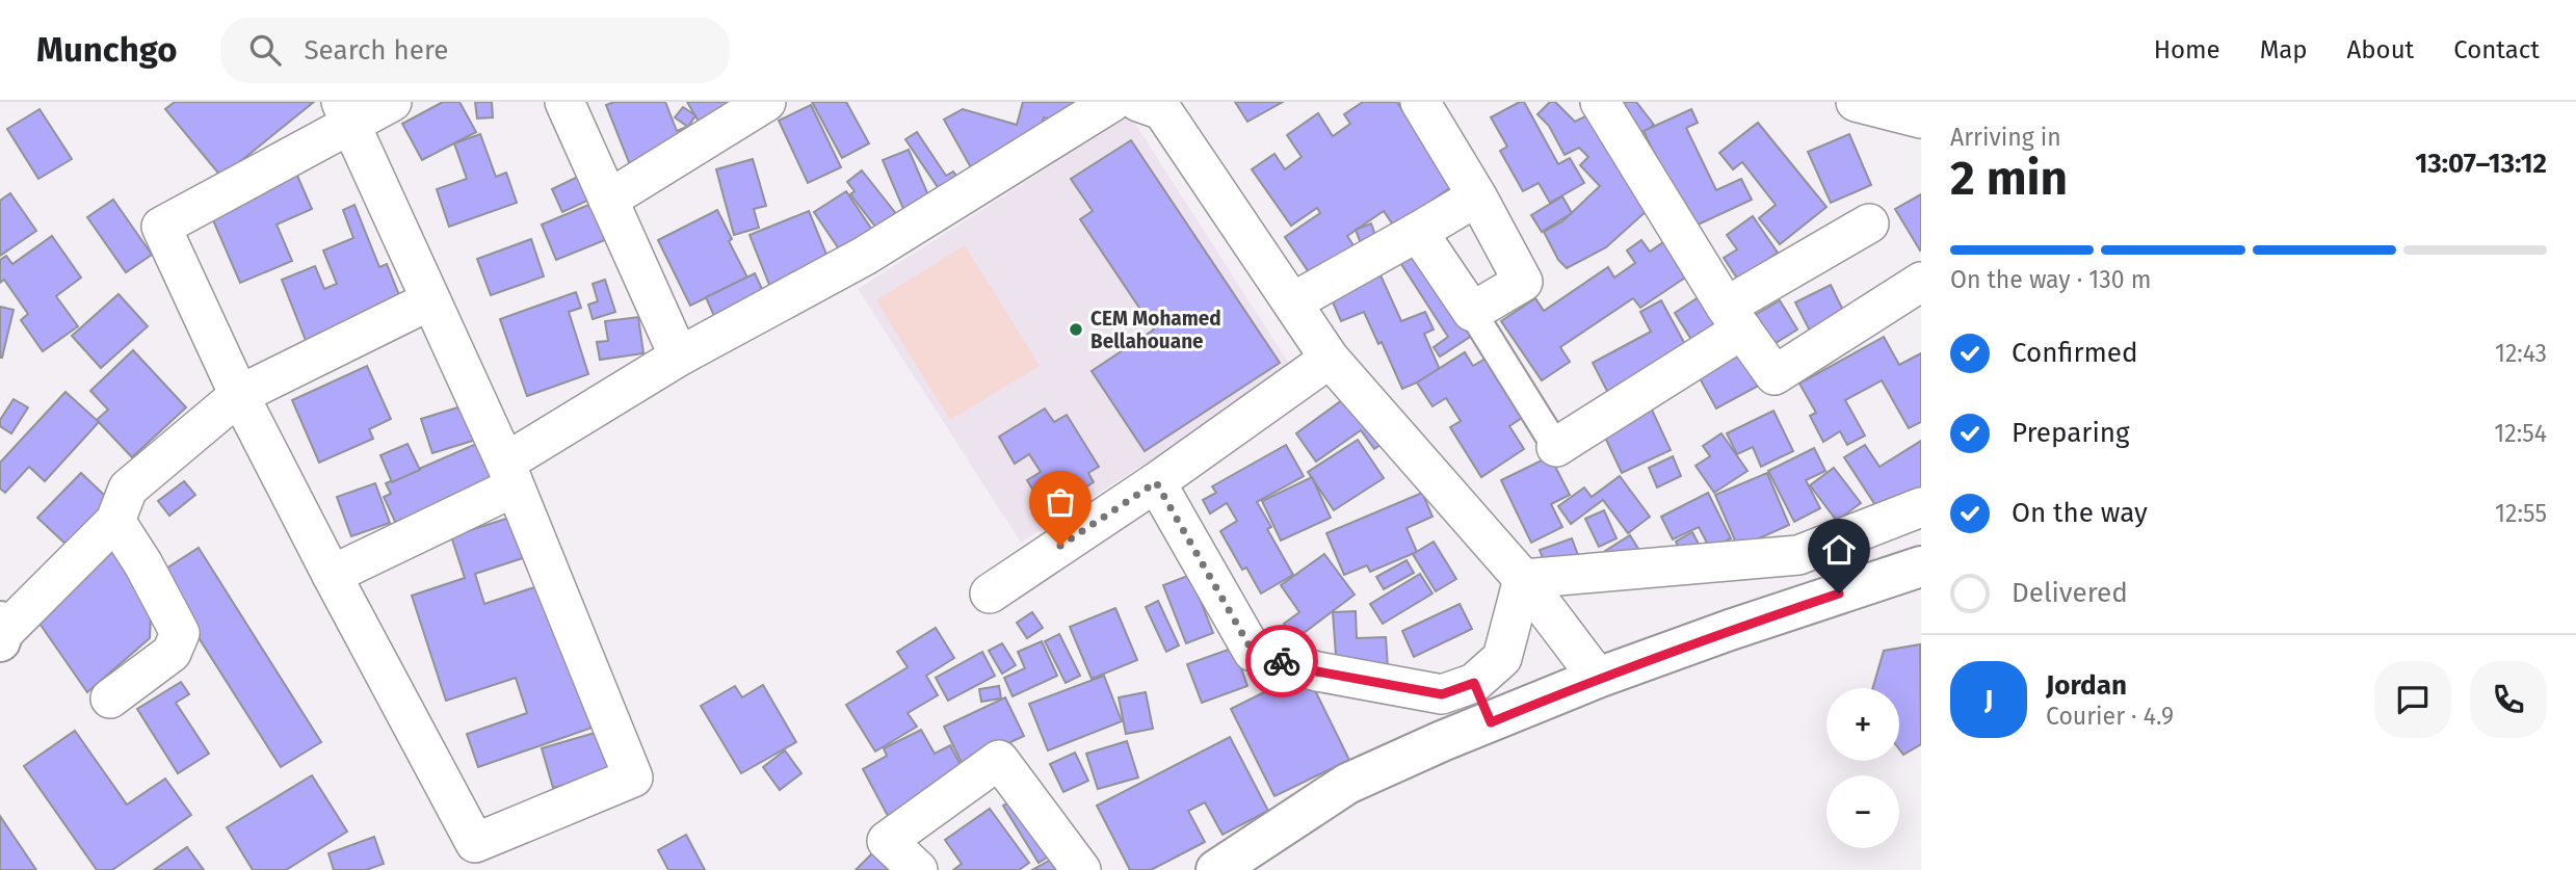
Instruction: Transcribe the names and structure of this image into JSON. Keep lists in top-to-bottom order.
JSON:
{
  "places": ["CEM Mohamed Bellahouane"],
  "page": {
    "header": "Munchgo",
    "search": "Search here",
    "nav": [
      "Home",
      "Map",
      "About",
      "Contact"
    ],
    "heading": ["2 min", "Arriving in", "13:07–13:12"],
    "panel": ["Jordan", "Courier · 4.9"],
    "bar": "On the way · 130 m",
    "list": [
      ["Confirmed", "12:43"],
      ["Preparing", "12:54"],
      ["On the way", "12:55"],
      "Delivered"
    ],
    "round": "J",
    "map_buttons": ["+", "−"]
  }
}
